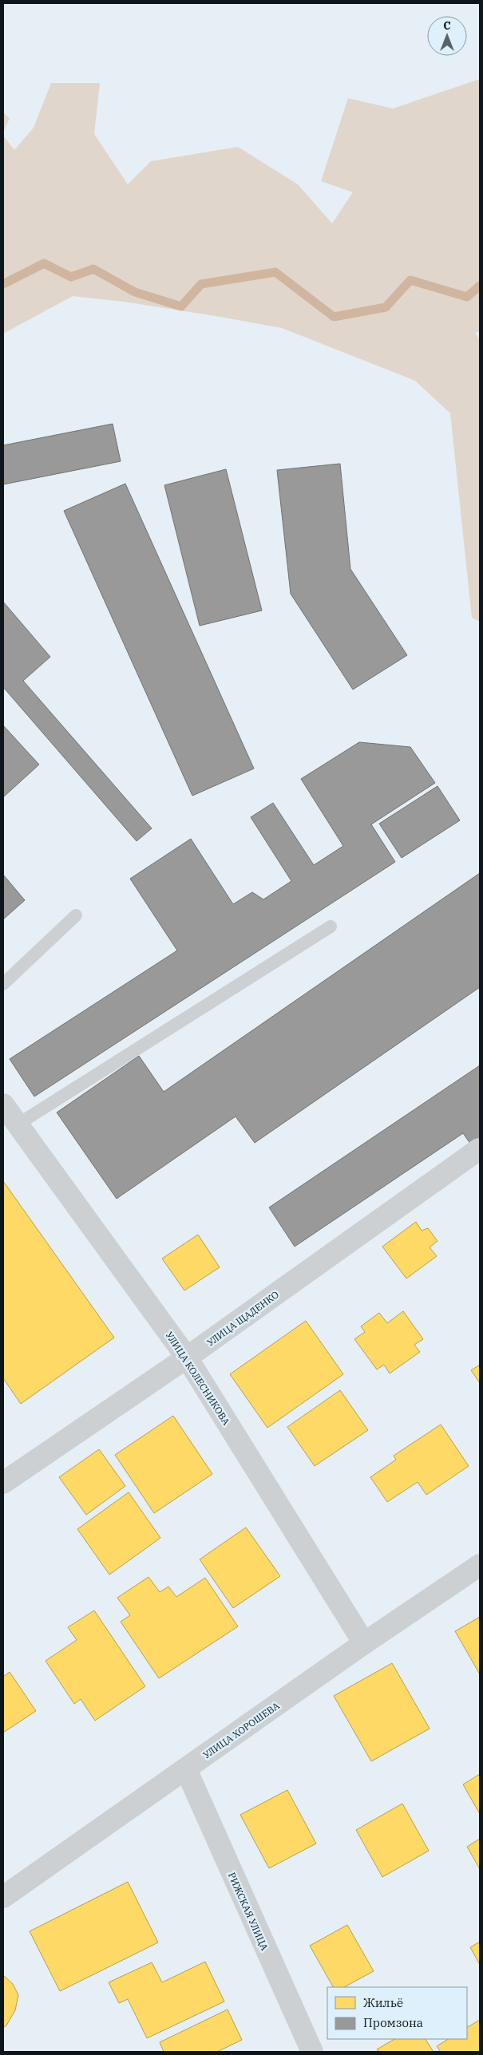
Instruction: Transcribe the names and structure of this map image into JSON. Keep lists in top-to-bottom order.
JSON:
{
  "streets": {
    "street": [
      "УЛИЦА ЩАДЕНКО",
      "УЛИЦА КОЛЕСНИКОВА",
      "УЛИЦА ХОРОШЕВА",
      "РИЖСКАЯ УЛИЦА"
    ]
  },
  "crossings": [
    ["УЛИЦА ЩАДЕНКО", "УЛИЦА КОЛЕСНИКОВА"],
    ["УЛИЦА КОЛЕСНИКОВА", "УЛИЦА ХОРОШЕВА"],
    ["УЛИЦА ХОРОШЕВА", "РИЖСКАЯ УЛИЦА"]
  ],
  "legend": ["Жильё", "Промзона"],
  "north": "top"
}
